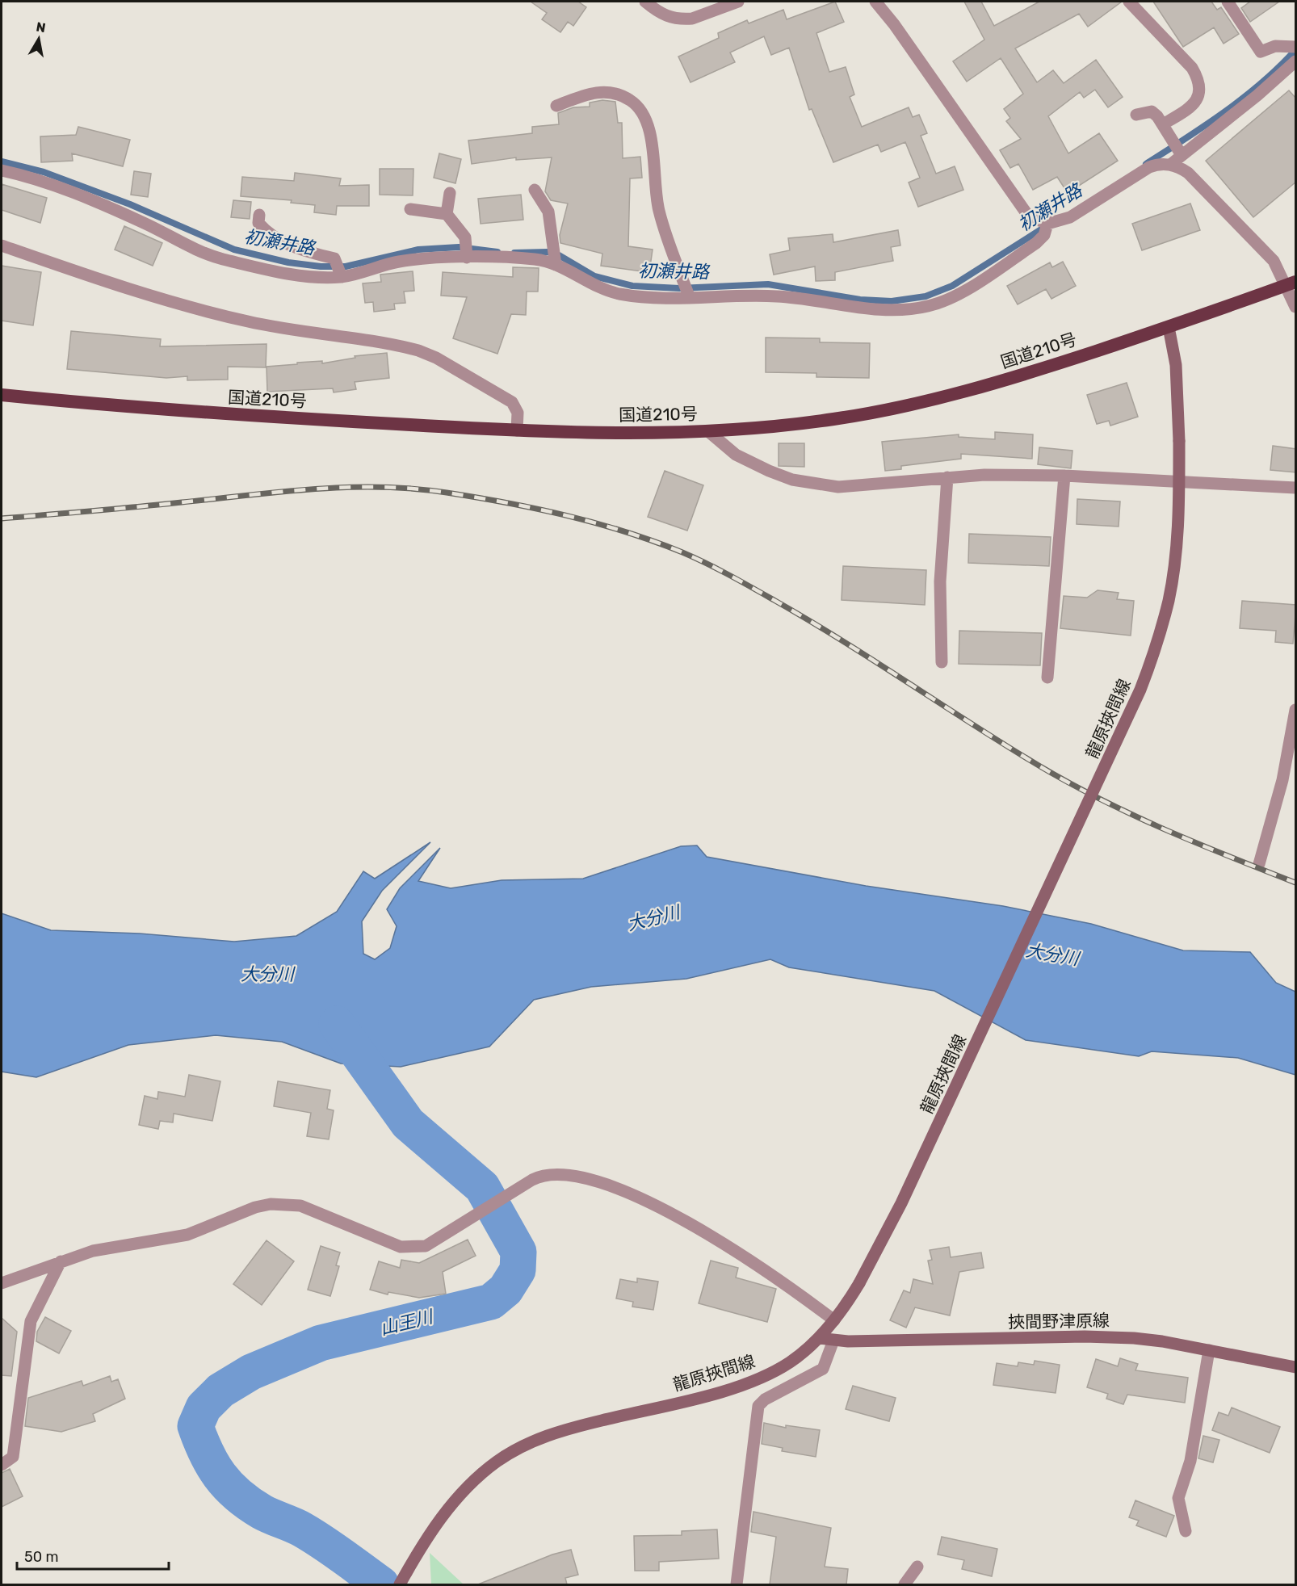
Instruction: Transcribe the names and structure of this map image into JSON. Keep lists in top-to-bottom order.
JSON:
{
  "streets": {
    "highway": ["国道210号"],
    "main road": ["龍原挾間線", "挾間野津原線"]
  },
  "crossings": [
    ["国道210号", "龍原挾間線"],
    ["龍原挾間線", "挾間野津原線"]
  ],
  "water": ["初瀬井路", "大分川", "山王川"],
  "scale_bar": "50 m",
  "north": "top"
}
